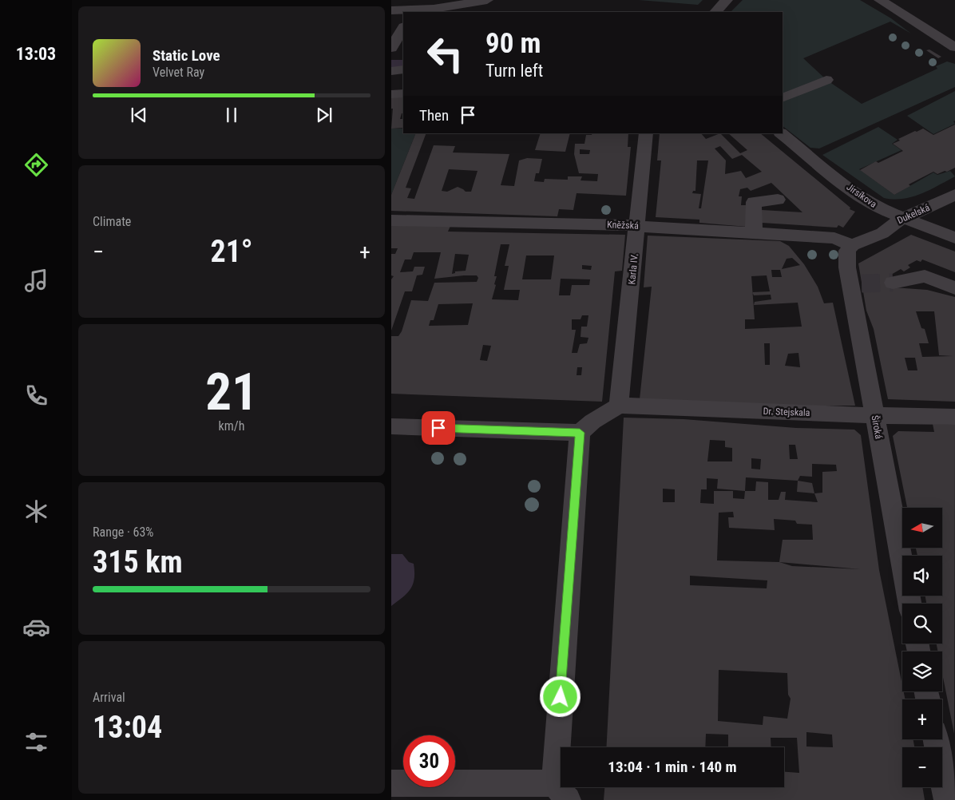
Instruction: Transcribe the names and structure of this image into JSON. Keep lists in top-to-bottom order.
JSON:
{
  "streets": {
    "street": [
      "Jirsíkova",
      "Dukelská",
      "Kněžská",
      "Karla IV.",
      "Dr. Stejskala",
      "Široká"
    ]
  },
  "crossings": [
    ["Jirsíkova", "Dukelská"],
    ["Dukelská", "Kněžská"],
    ["Dukelská", "Široká"],
    ["Kněžská", "Karla IV."],
    ["Kněžská", "Široká"],
    ["Karla IV.", "Dr. Stejskala"],
    ["Dr. Stejskala", "Široká"]
  ],
  "north": "left",
  "page": {
    "tabs": "13:03",
    "turn": ["90 m", "Turn left"],
    "song": ["Static Love", "Velvet Ray"],
    "then": "Then",
    "tile": [
      "Climate",
      ["21", "km/h"],
      ["Range · 63%", "315 km"],
      ["Arrival", "13:04"]
    ],
    "heat": ["−", "21°", "+"],
    "map_buttons": ["+", "−"],
    "limit": "30",
    "trip": "13:04 · 1 min · 140 m"
  }
}
